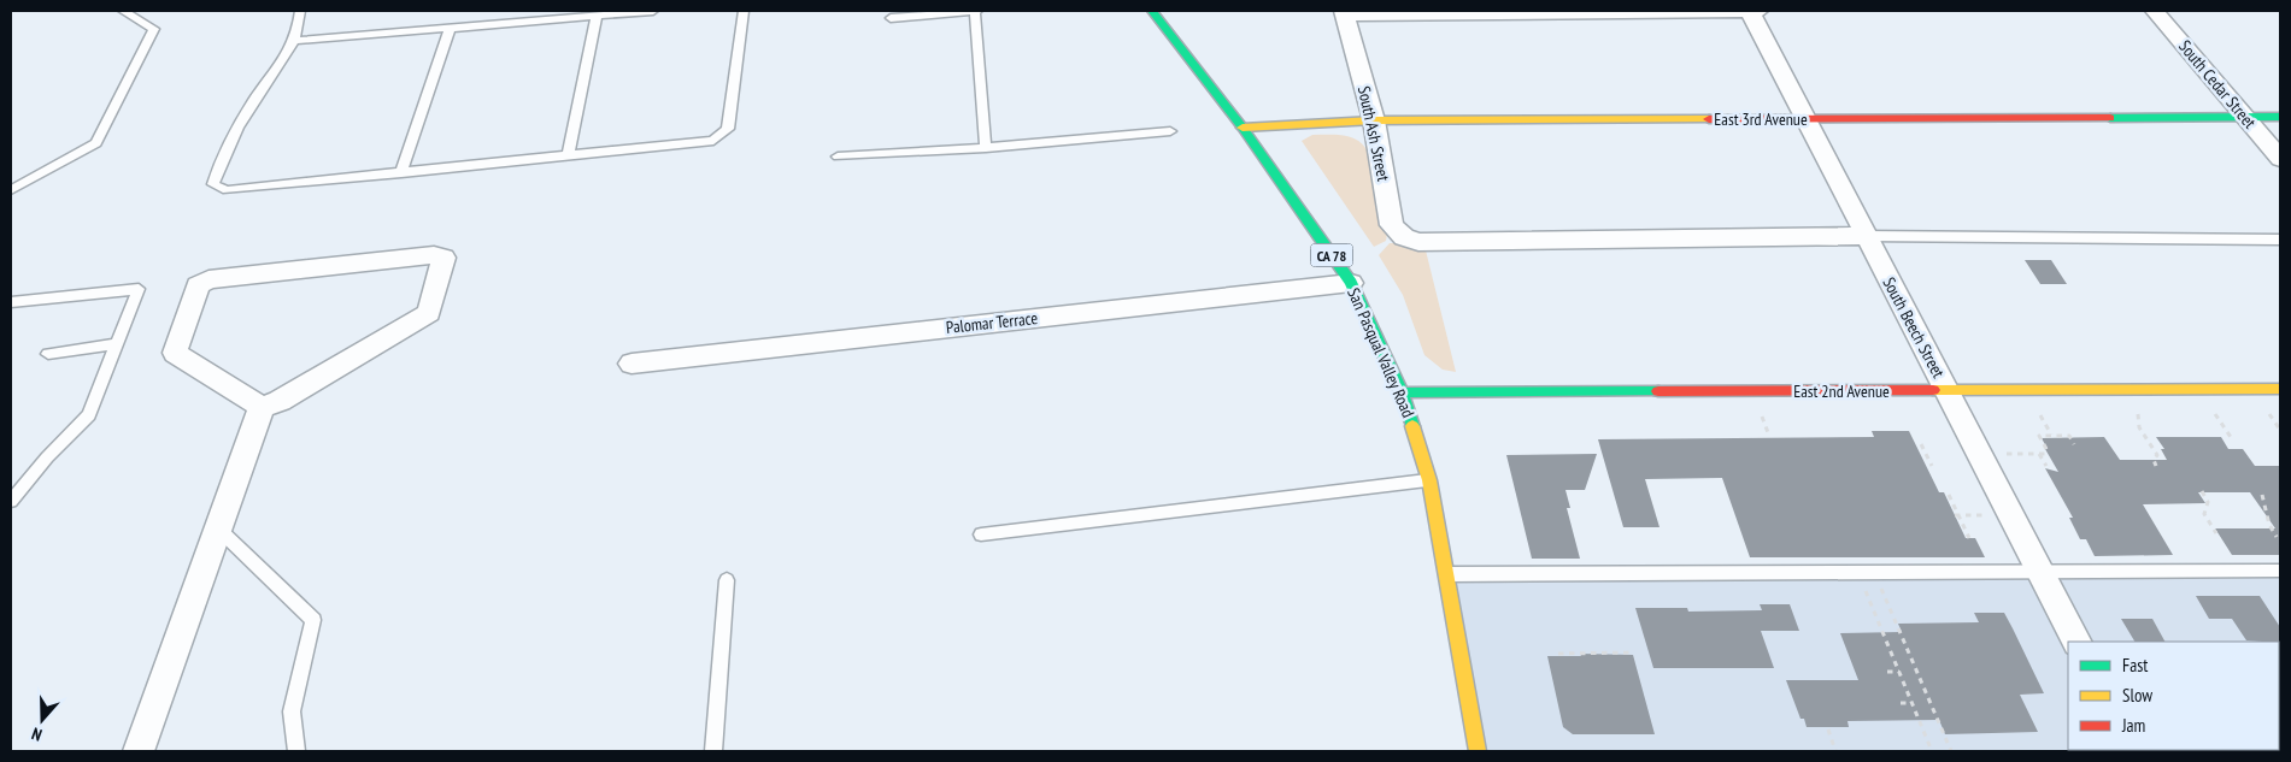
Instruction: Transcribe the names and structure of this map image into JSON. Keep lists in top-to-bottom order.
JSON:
{
  "streets": {
    "street": [
      "South Cedar Street",
      "East 3rd Avenue",
      "South Ash Street",
      "CA 78",
      "Palomar Terrace",
      "South Beech Street",
      "San Pasqual Valley Road",
      "East 2nd Avenue"
    ]
  },
  "crossings": [
    ["South Cedar Street", "East 3rd Avenue"],
    ["East 3rd Avenue", "South Ash Street"],
    ["East 3rd Avenue", "South Beech Street"],
    ["East 3rd Avenue", "San Pasqual Valley Road"],
    ["South Ash Street", "South Beech Street"],
    ["Palomar Terrace", "San Pasqual Valley Road"],
    ["South Beech Street", "East 2nd Avenue"],
    ["San Pasqual Valley Road", "East 2nd Avenue"]
  ],
  "legend": ["Fast", "Slow", "Jam"],
  "north": "bottom"
}
